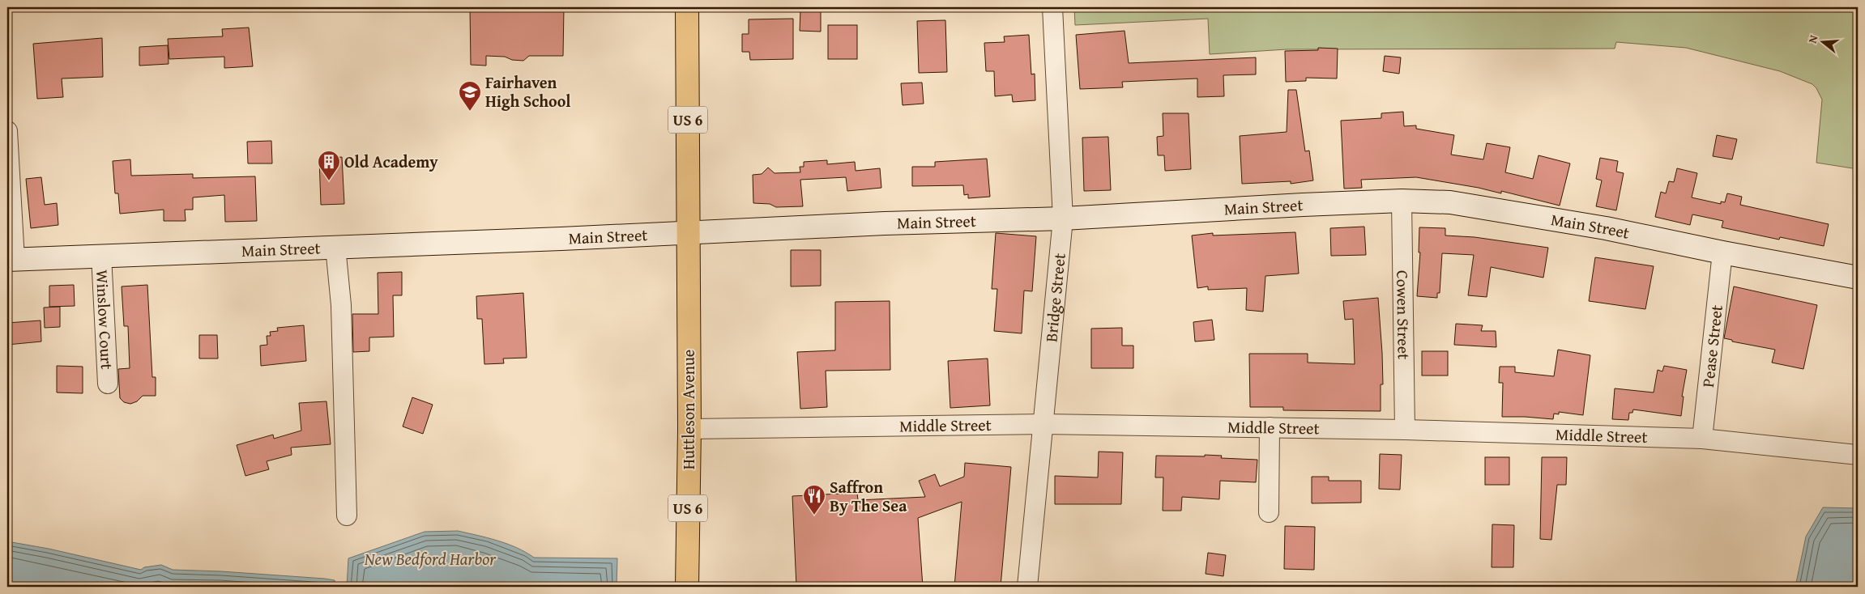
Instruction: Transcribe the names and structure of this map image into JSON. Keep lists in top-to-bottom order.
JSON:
{
  "streets": {
    "highway": ["US 6", "Huttleson Avenue"],
    "main road": ["Main Street"],
    "street": [
      "Bridge Street",
      "Cowen Street",
      "Winslow Court",
      "Pease Street",
      "Middle Street"
    ]
  },
  "crossings": [
    ["US 6", "Main Street"],
    ["US 6", "Huttleson Avenue"],
    ["Main Street", "Bridge Street"],
    ["Main Street", "Cowen Street"],
    ["Main Street", "Winslow Court"],
    ["Main Street", "Pease Street"],
    ["Main Street", "Huttleson Avenue"],
    ["Bridge Street", "Middle Street"],
    ["Cowen Street", "Middle Street"],
    ["Pease Street", "Middle Street"],
    ["Huttleson Avenue", "Middle Street"]
  ],
  "water": ["New Bedford Harbor"],
  "places": {
    "school or university": ["Fairhaven High School"],
    "building": ["Old Academy"],
    "restaurant": ["Saffron By The Sea"]
  },
  "north": "left"
}
